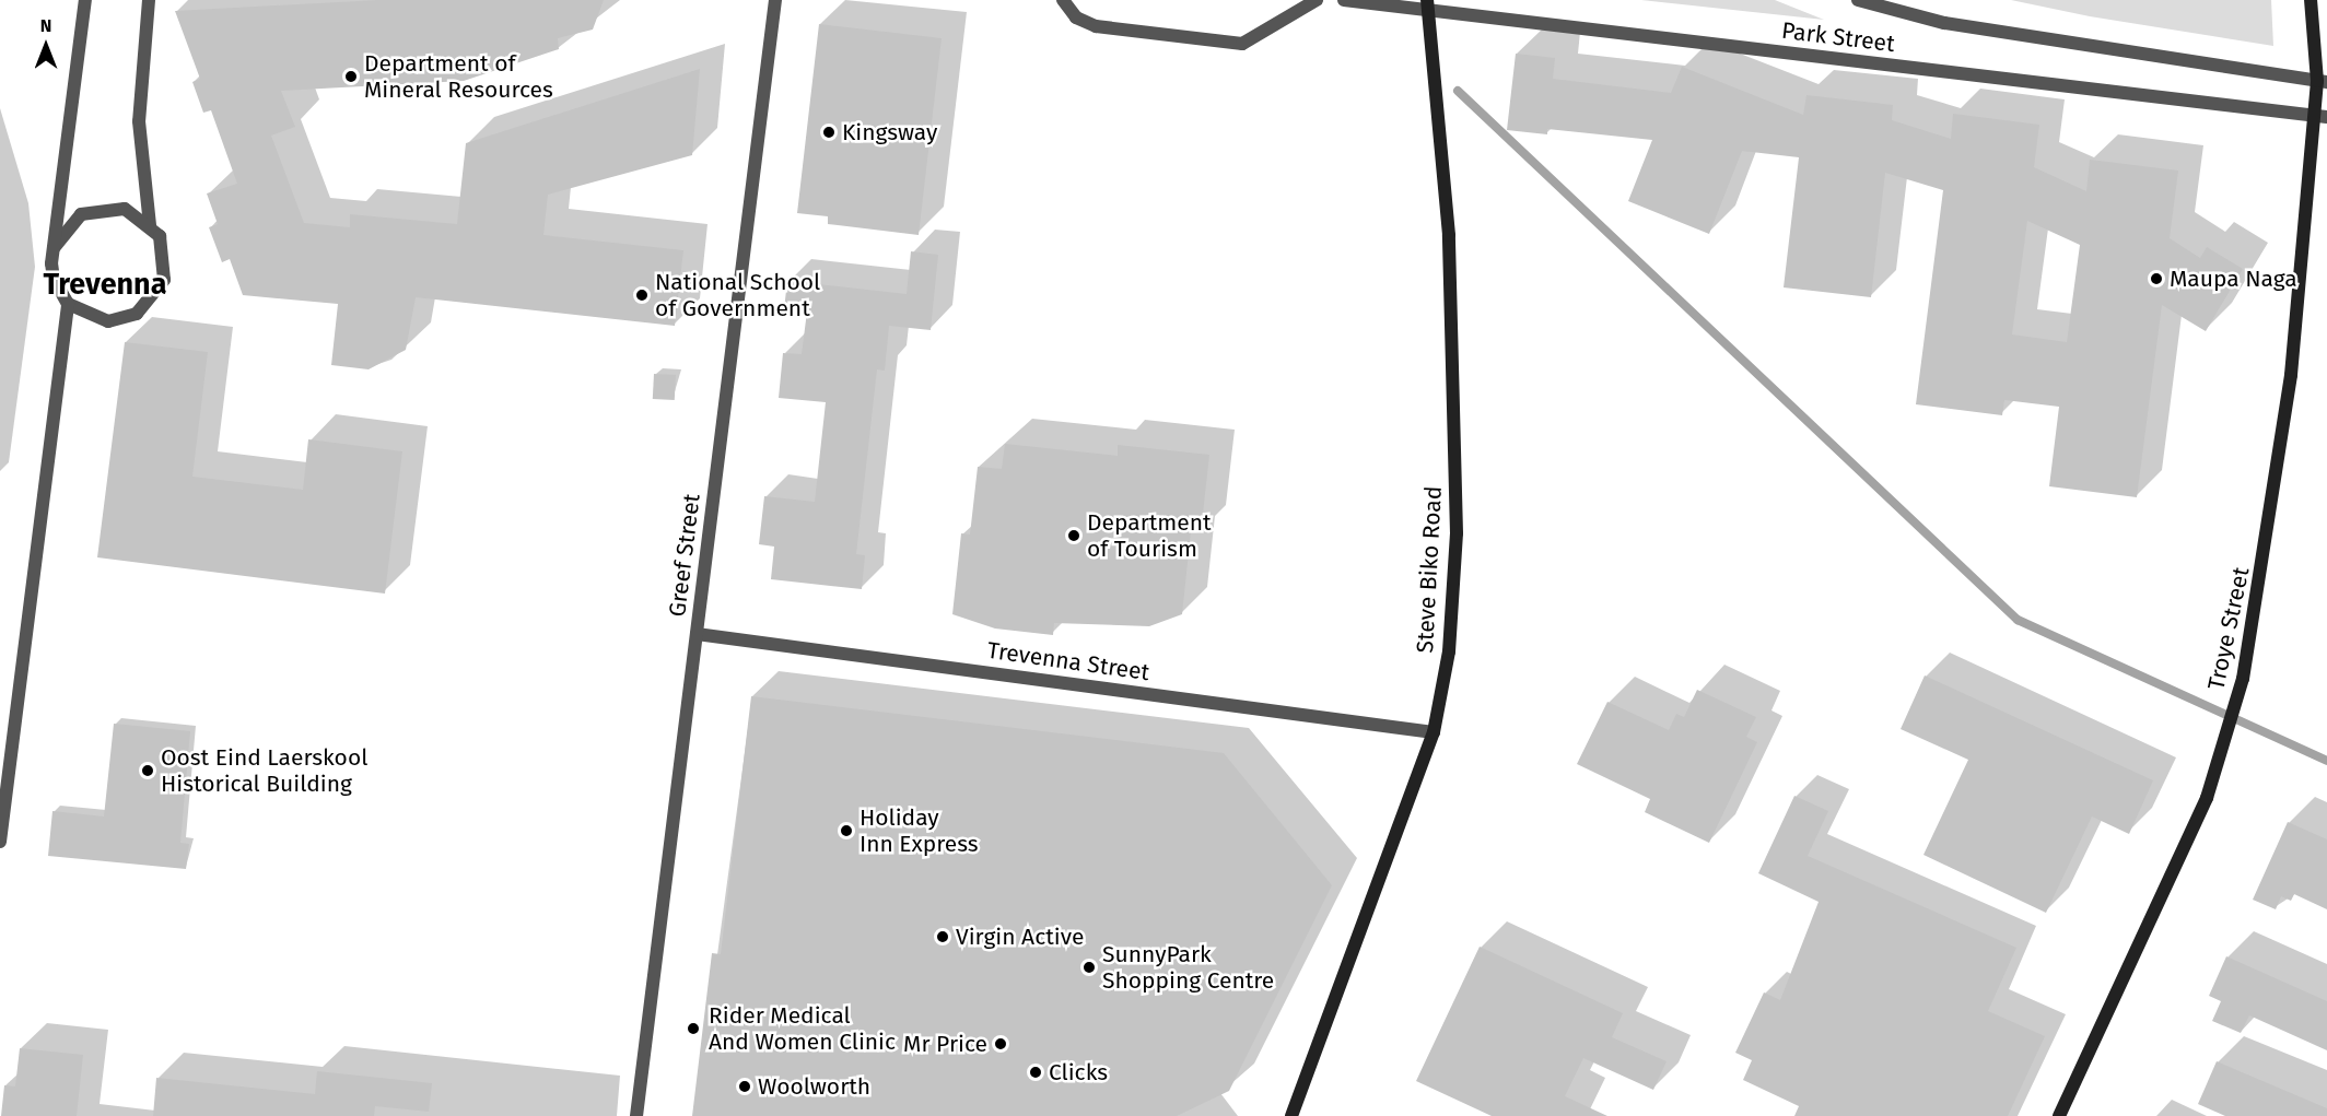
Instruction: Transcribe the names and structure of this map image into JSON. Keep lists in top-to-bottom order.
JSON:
{
  "streets": {
    "main road": ["Steve Biko Road", "Troye Street"],
    "street": ["Park Street", "Greef Street", "Trevenna Street"]
  },
  "crossings": [
    ["Park Street", "Steve Biko Road"],
    ["Park Street", "Troye Street"],
    ["Greef Street", "Trevenna Street"],
    ["Steve Biko Road", "Trevenna Street"]
  ],
  "districts": ["Trevenna"],
  "places": [
    "Department of Mineral Resources",
    "Kingsway",
    "Maupa Naga",
    "National School of Government",
    "Department of Tourism",
    "Oost Eind Laerskool Historical Building",
    "Holiday Inn Express",
    "Virgin Active",
    "SunnyPark Shopping Centre",
    "Rider Medical And Women Clinic",
    "Mr Price",
    "Clicks",
    "Woolworth"
  ],
  "north": "top"
}
